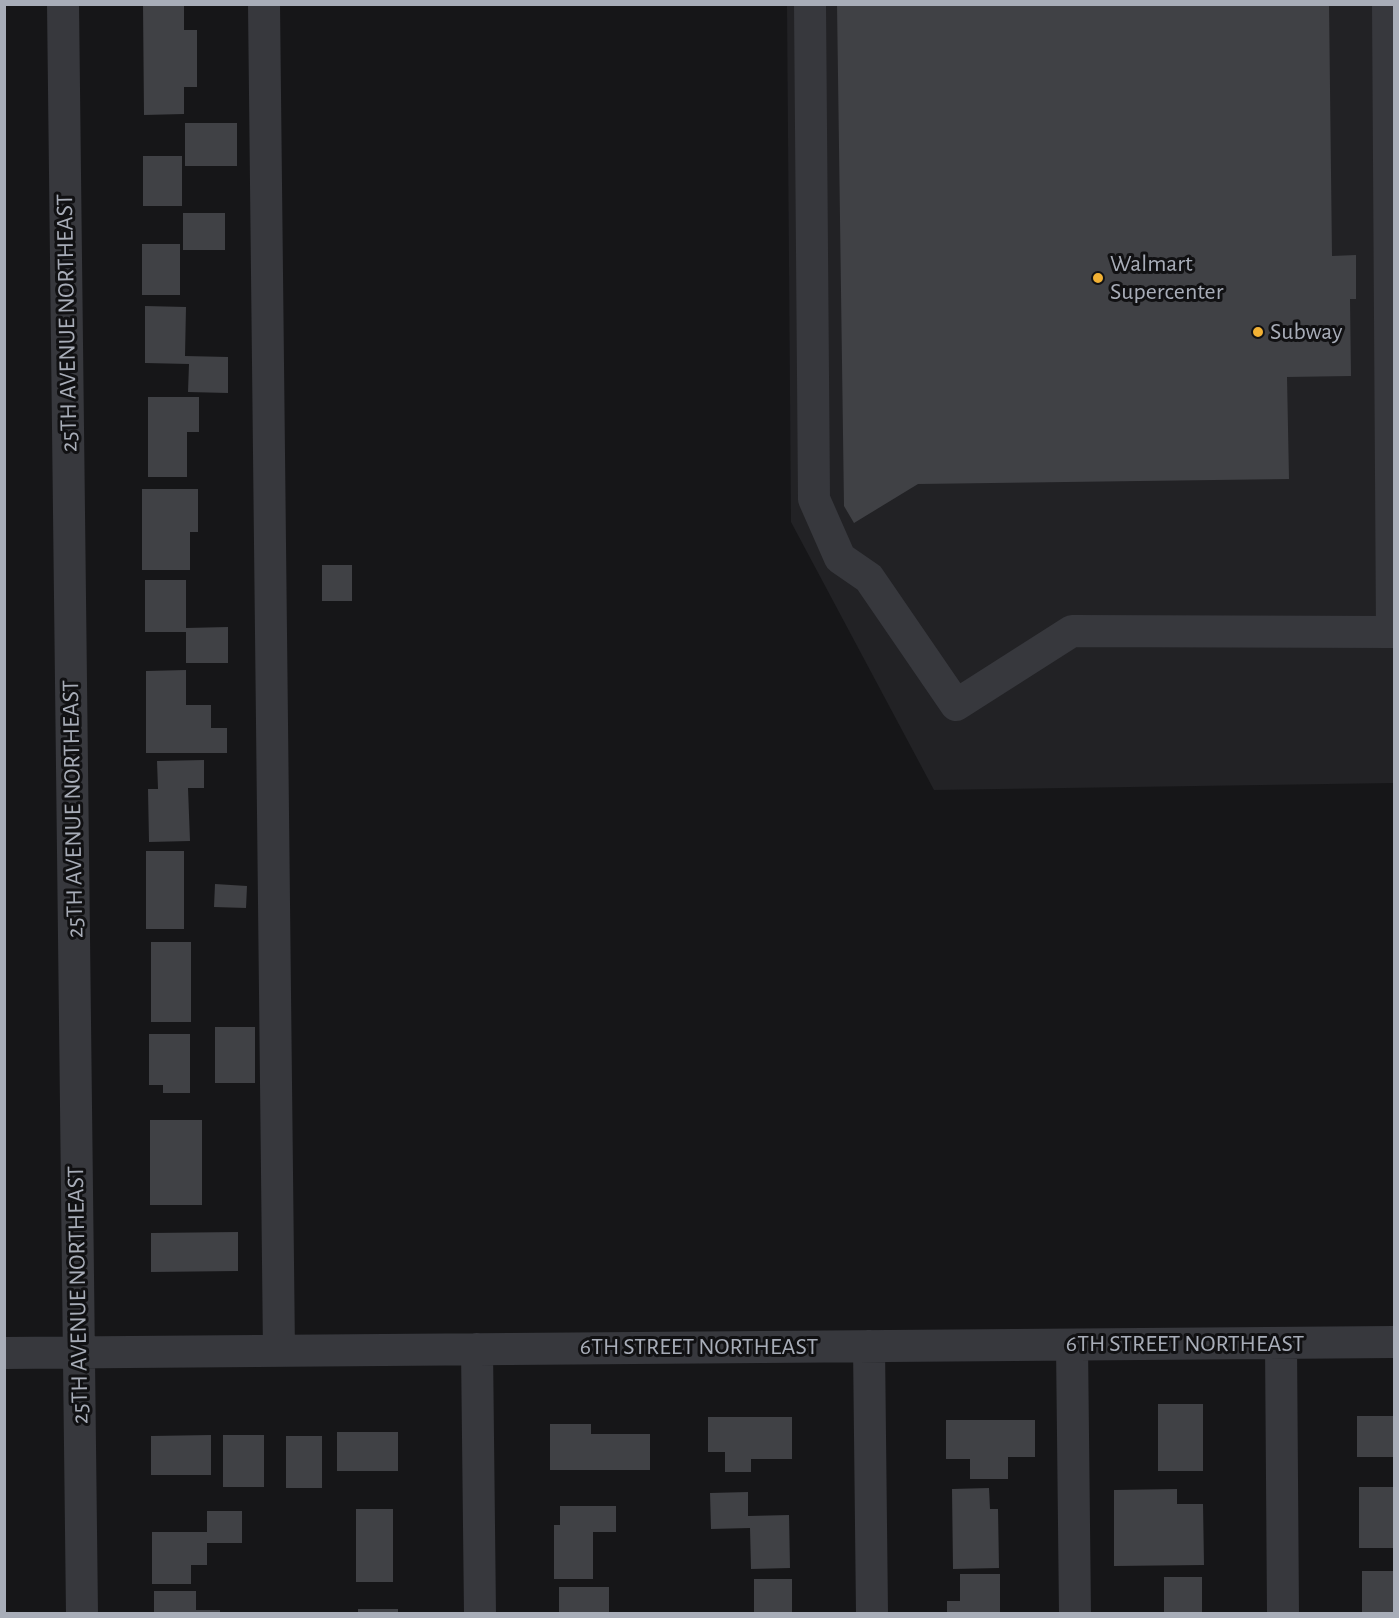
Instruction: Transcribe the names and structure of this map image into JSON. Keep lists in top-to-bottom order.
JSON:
{
  "streets": {
    "street": ["25TH AVENUE NORTHEAST", "6TH STREET NORTHEAST"]
  },
  "crossings": [
    ["25TH AVENUE NORTHEAST", "6TH STREET NORTHEAST"]
  ],
  "places": ["Walmart Supercenter", "Subway"]
}
